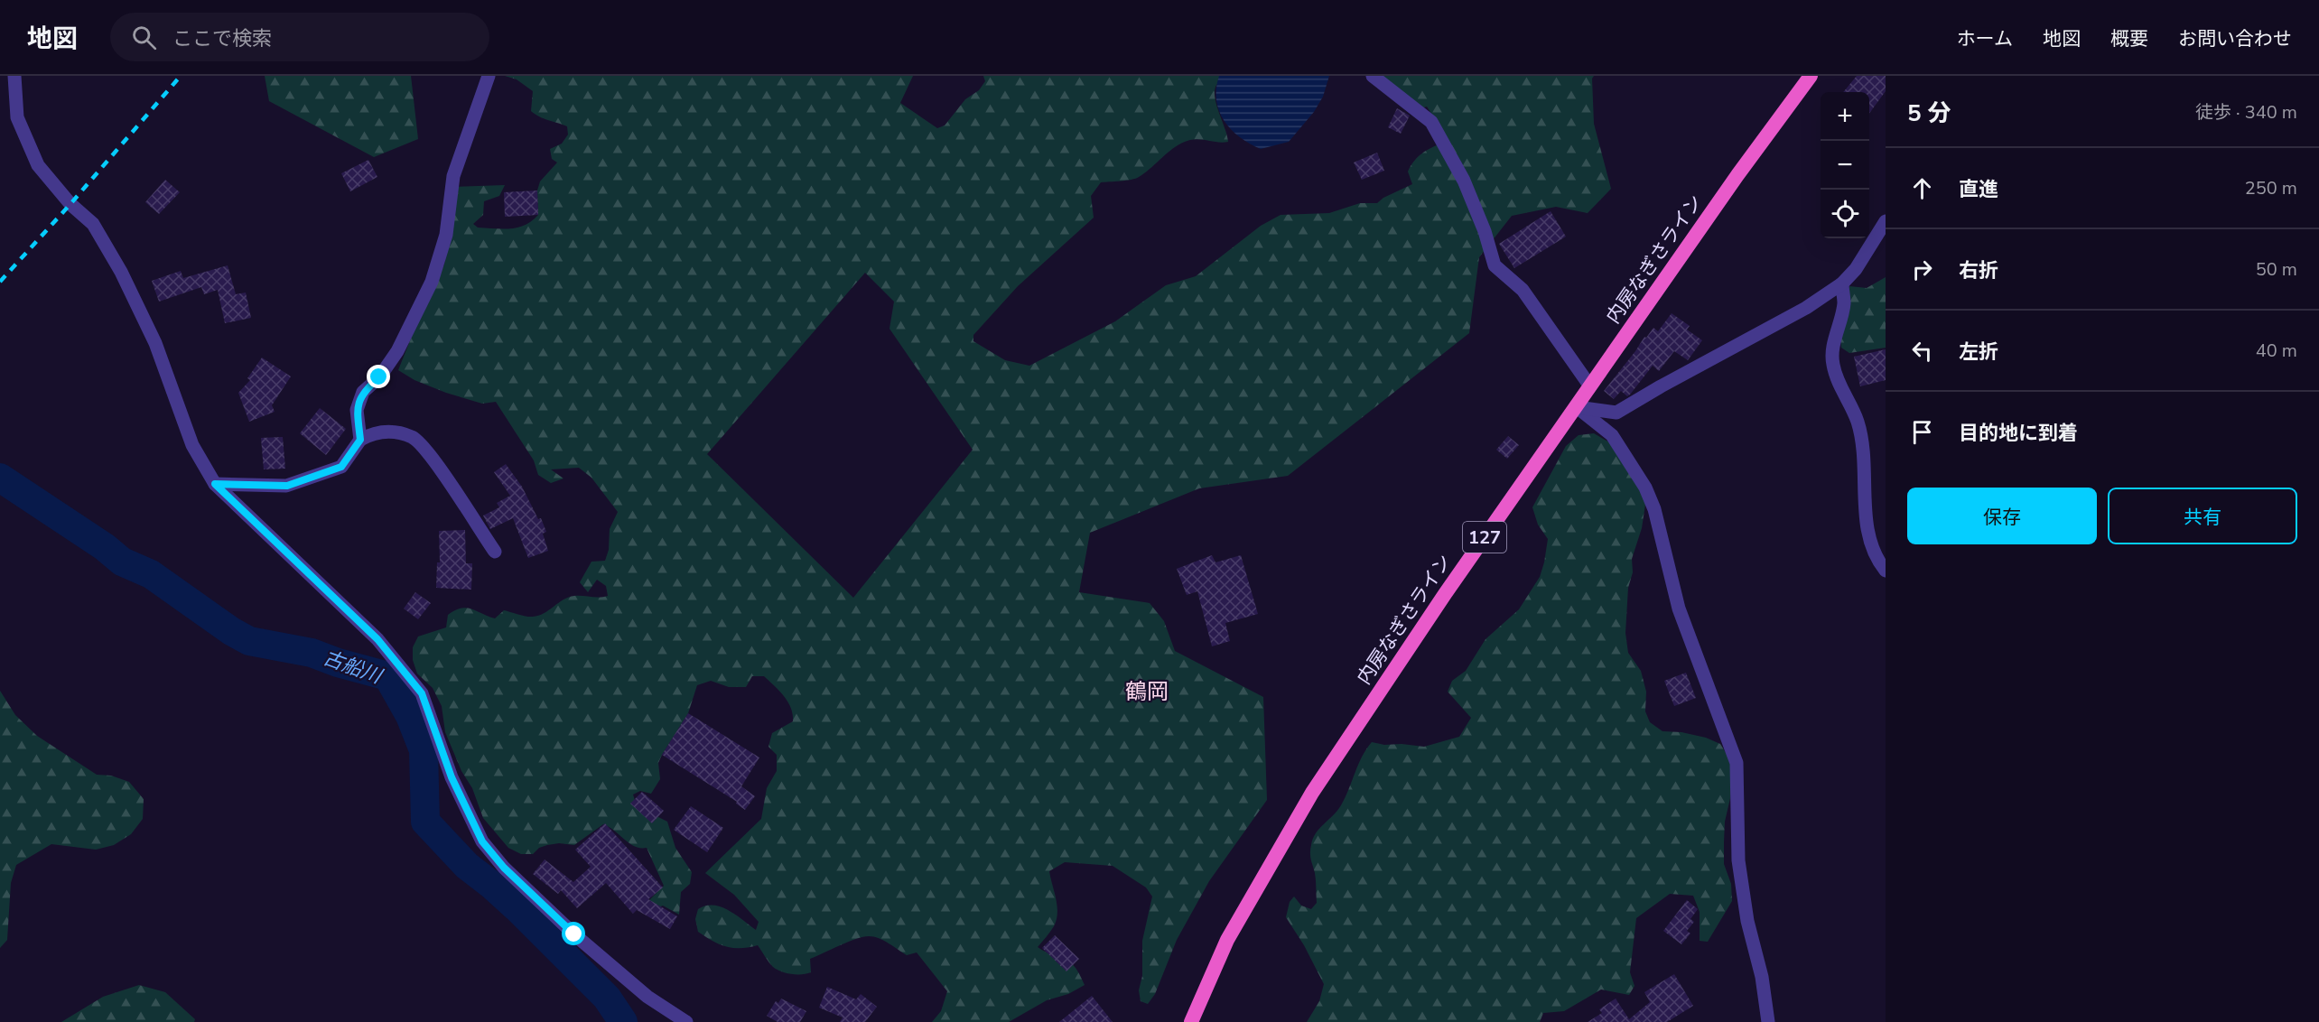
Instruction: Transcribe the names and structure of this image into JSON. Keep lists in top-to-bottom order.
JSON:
{
  "streets": {
    "highway": ["内房なぎさライン", "127"]
  },
  "districts": ["鶴岡"],
  "water": ["古船川"],
  "page": {
    "header": "地図",
    "search": "ここで検索",
    "nav": [
      "ホーム",
      "地図",
      "概要",
      "お問い合わせ"
    ],
    "heading": ["5 分", "徒歩 · 340 m"],
    "map_buttons": ["+", "−"],
    "list": [
      ["直進", "250 m"],
      ["右折", "50 m"],
      ["左折", "40 m"],
      "目的地に到着"
    ],
    "buttons": ["保存", "共有"]
  }
}
